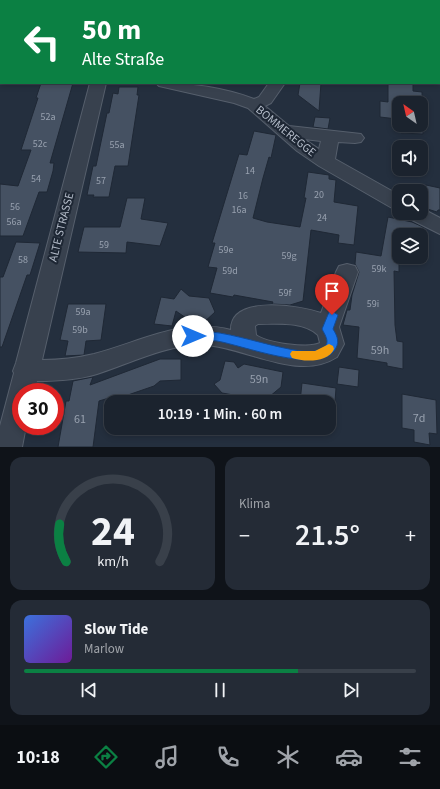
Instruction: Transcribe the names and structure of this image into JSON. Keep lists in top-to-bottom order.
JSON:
{
  "streets": {
    "street": ["BOMMEREGGE", "ALTE STRASSE"]
  },
  "house_numbers": [
    "52a",
    "52c",
    "55a",
    "14",
    "54",
    "57",
    "20",
    "16",
    "56",
    "16a",
    "24",
    "56a",
    "59",
    "59e",
    "59g",
    "58",
    "59k",
    "59d",
    "59f",
    "59i",
    "59a",
    "59b",
    "59h",
    "59n",
    "7d",
    "61"
  ],
  "north": "top left",
  "page": {
    "turn": ["50 m", "Alte Straße"],
    "limit": "30",
    "trip": "10:19 · 1 Min. · 60 m",
    "tile": "Klima",
    "heat": ["−", "21.5°", "+"],
    "song": ["Slow Tide", "Marlow"],
    "tabs": "10:18",
    "gauge": ["24", "km/h"]
  }
}
